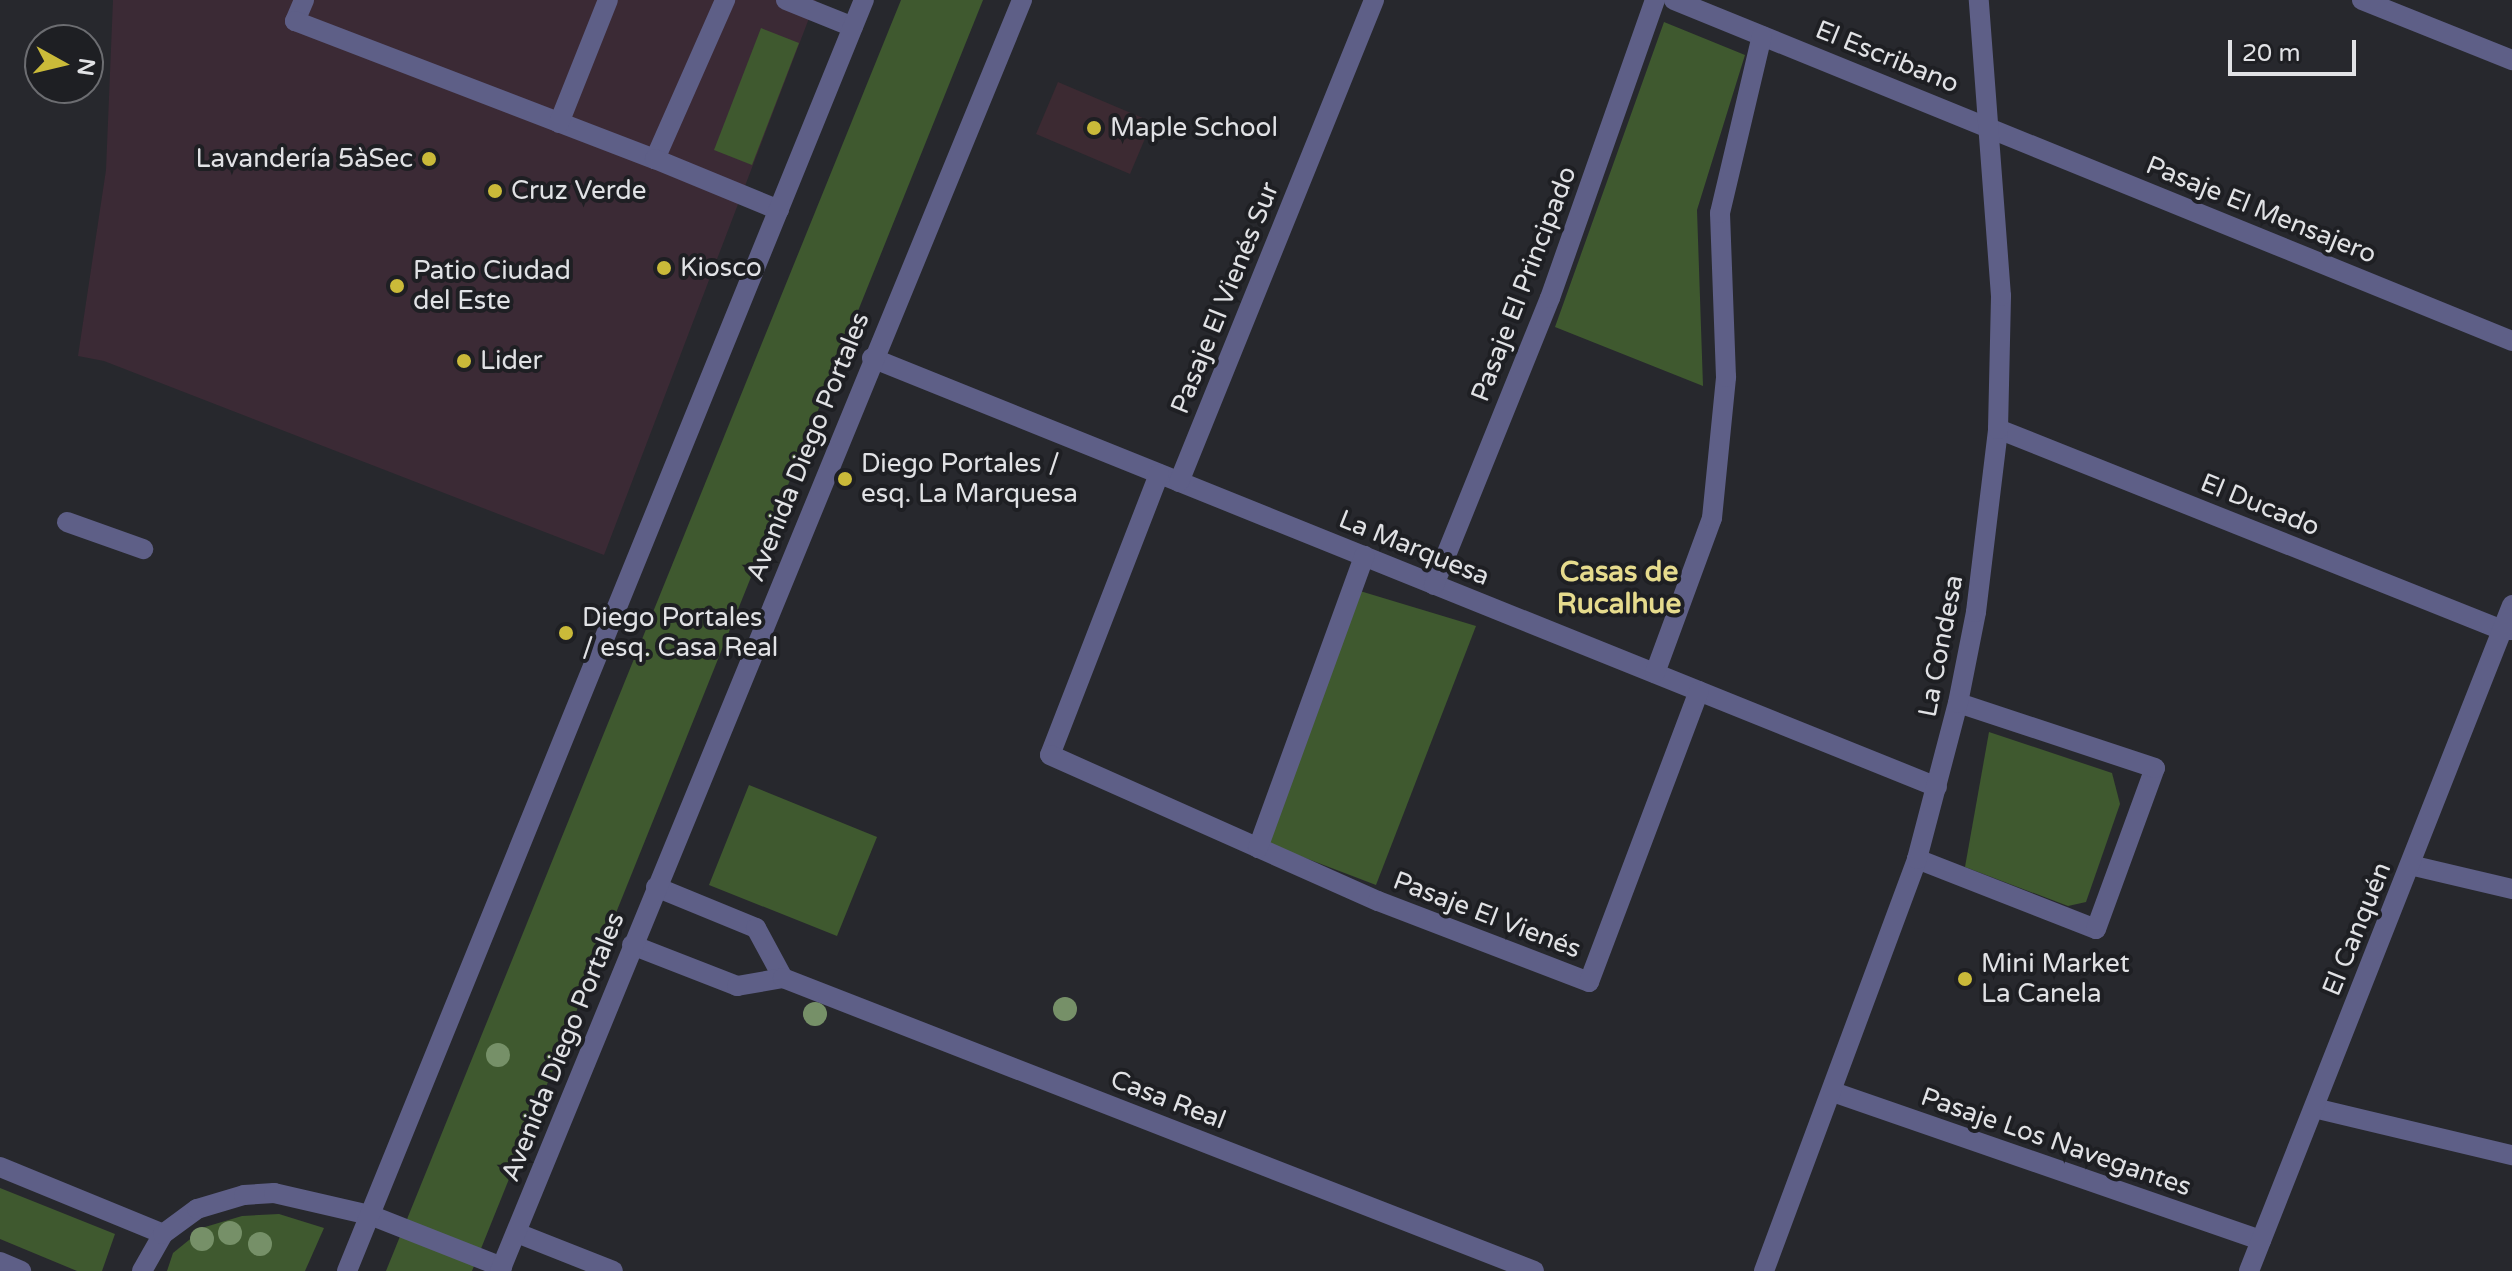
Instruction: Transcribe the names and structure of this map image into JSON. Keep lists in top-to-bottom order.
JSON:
{
  "streets": {
    "street": [
      "El Escribano",
      "Pasaje El Mensajero",
      "Pasaje El Principado",
      "Pasaje El Vienés Sur",
      "Avenida Diego Portales",
      "El Ducado",
      "La Marquesa",
      "La Condesa",
      "Pasaje El Vienés",
      "El Canquén",
      "Casa Real",
      "Pasaje Los Navegantes"
    ]
  },
  "crossings": [
    ["El Escribano", "Pasaje El Mensajero"],
    ["El Escribano", "La Condesa"],
    ["Pasaje El Mensajero", "La Condesa"],
    ["Pasaje El Principado", "La Marquesa"],
    ["Pasaje El Vienés Sur", "La Marquesa"],
    ["Avenida Diego Portales", "La Marquesa"],
    ["El Ducado", "La Condesa"],
    ["El Ducado", "El Canquén"],
    ["La Marquesa", "La Condesa"],
    ["La Marquesa", "Pasaje El Vienés"],
    ["La Condesa", "Pasaje Los Navegantes"],
    ["El Canquén", "Pasaje Los Navegantes"]
  ],
  "districts": ["Casas de Rucalhue"],
  "places": [
    "Maple School",
    "Lavandería 5àSec",
    "Cruz Verde",
    "Kiosco",
    "Patio Ciudad del Este",
    "Lider",
    "Diego Portales / esq. La Marquesa",
    "Diego Portales / esq. Casa Real",
    "Mini Market La Canela"
  ],
  "scale_bar": "20 m",
  "north": "right"
}
